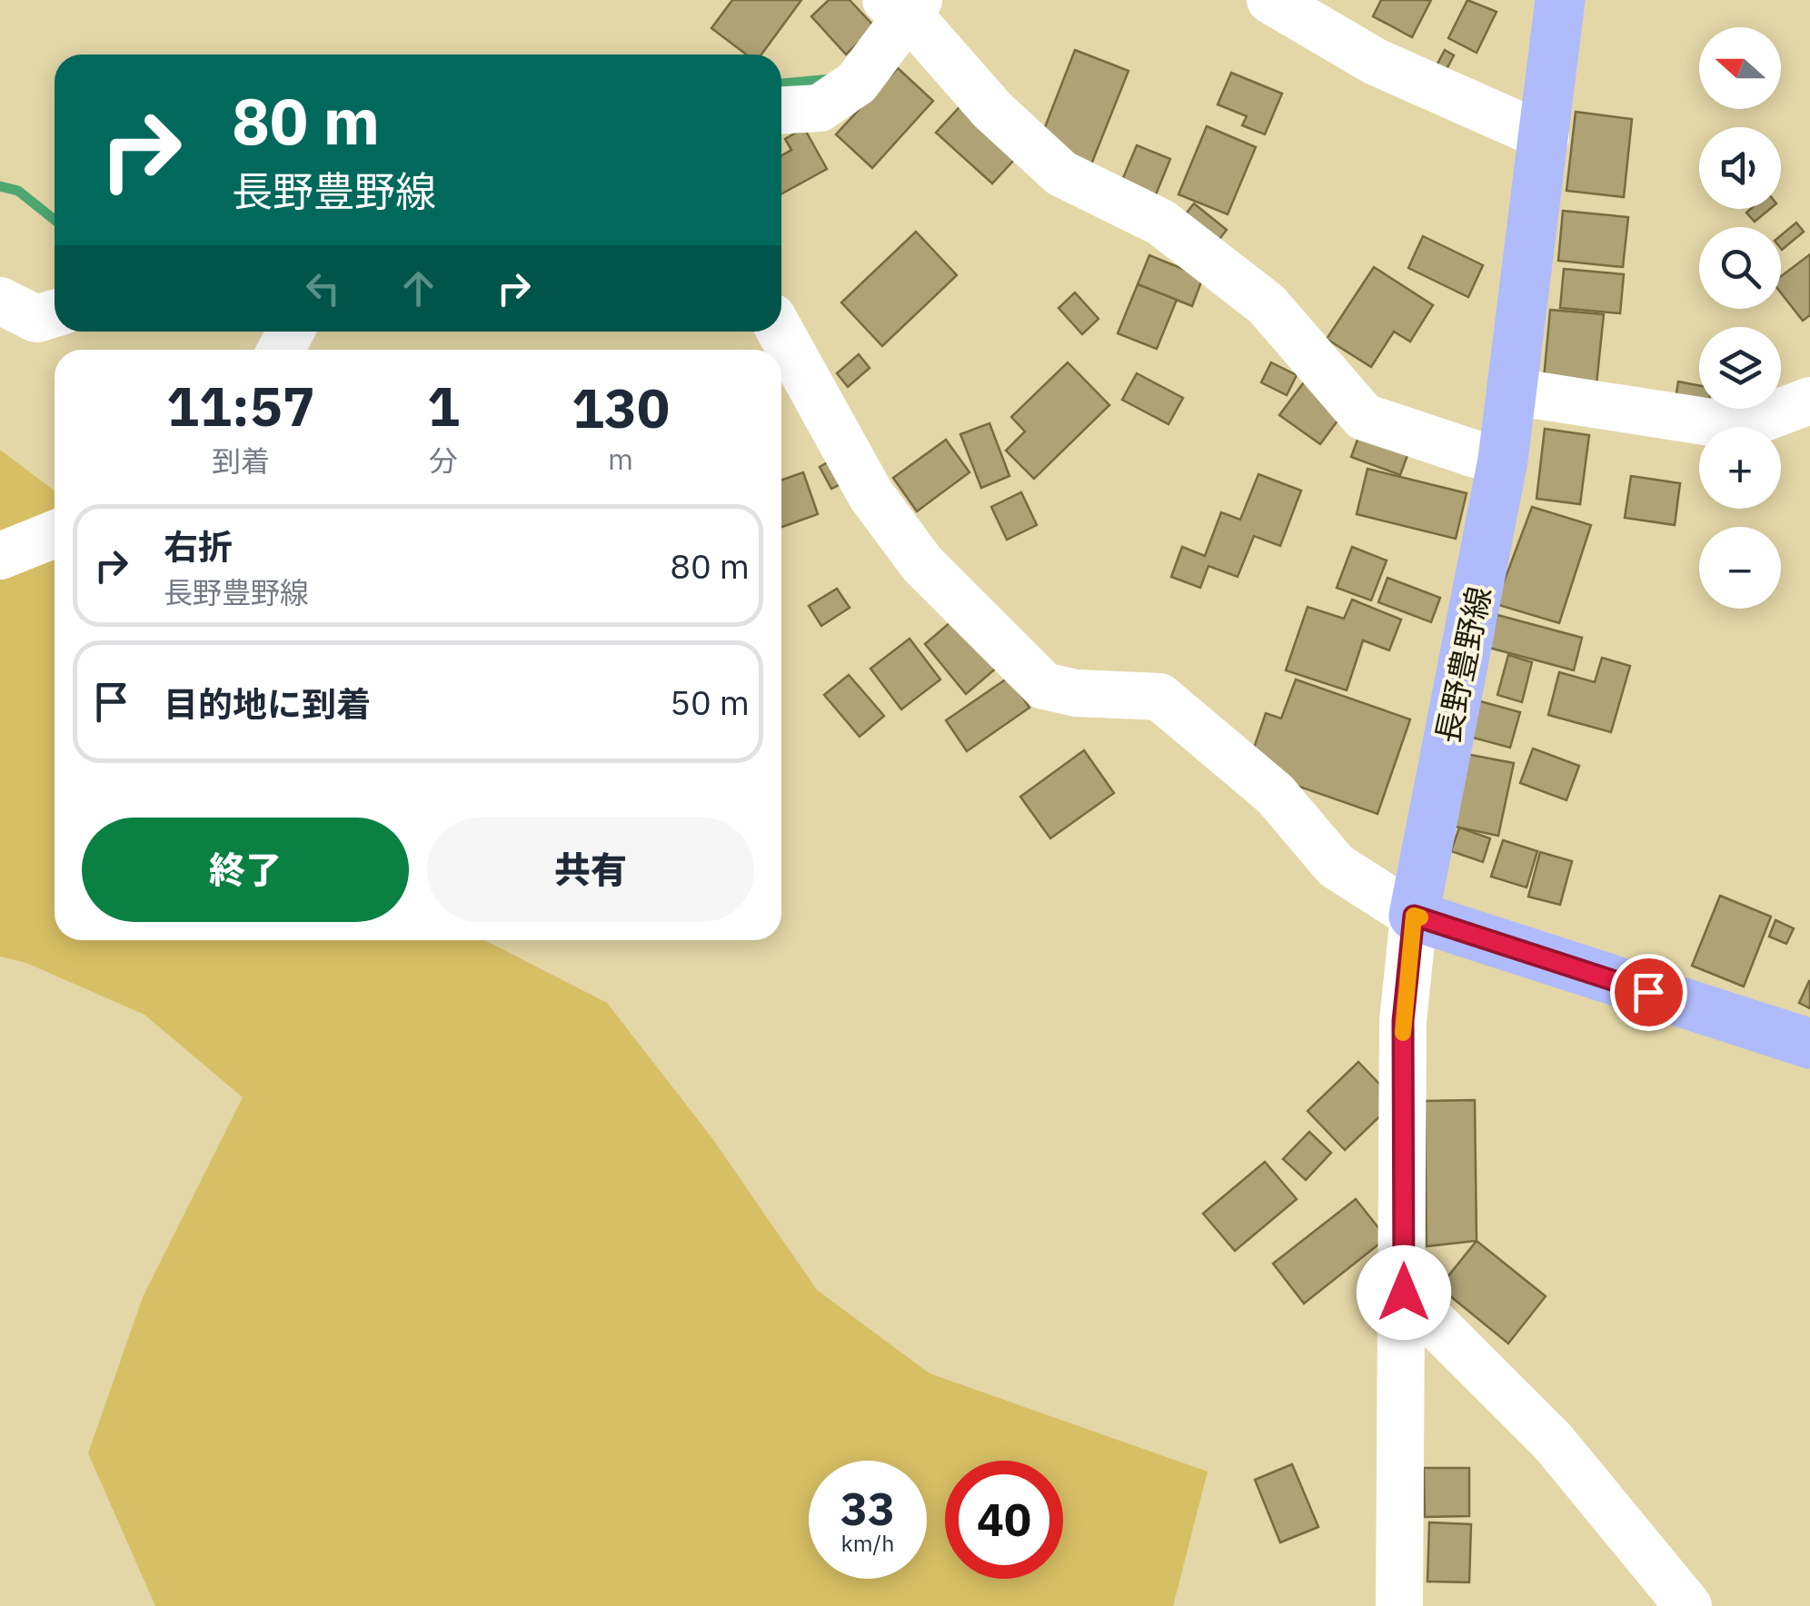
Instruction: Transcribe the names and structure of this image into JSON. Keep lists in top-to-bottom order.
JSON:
{
  "streets": {
    "main road": ["長野豊野線"]
  },
  "north": "left",
  "page": {
    "map_buttons": ["+", "−"],
    "turn": ["80 m", "長野豊野線"],
    "eta": [
      "11:57",
      "到着",
      "1",
      "分",
      "130",
      "m"
    ],
    "list": [
      {
        "name": "右折",
        "note": "長野豊野線",
        "value": "80 m"
      },
      {
        "name": "目的地に到着",
        "value": "50 m"
      }
    ],
    "buttons": ["終了", "共有"],
    "speed": "33 km/h",
    "limit": "40"
  }
}
